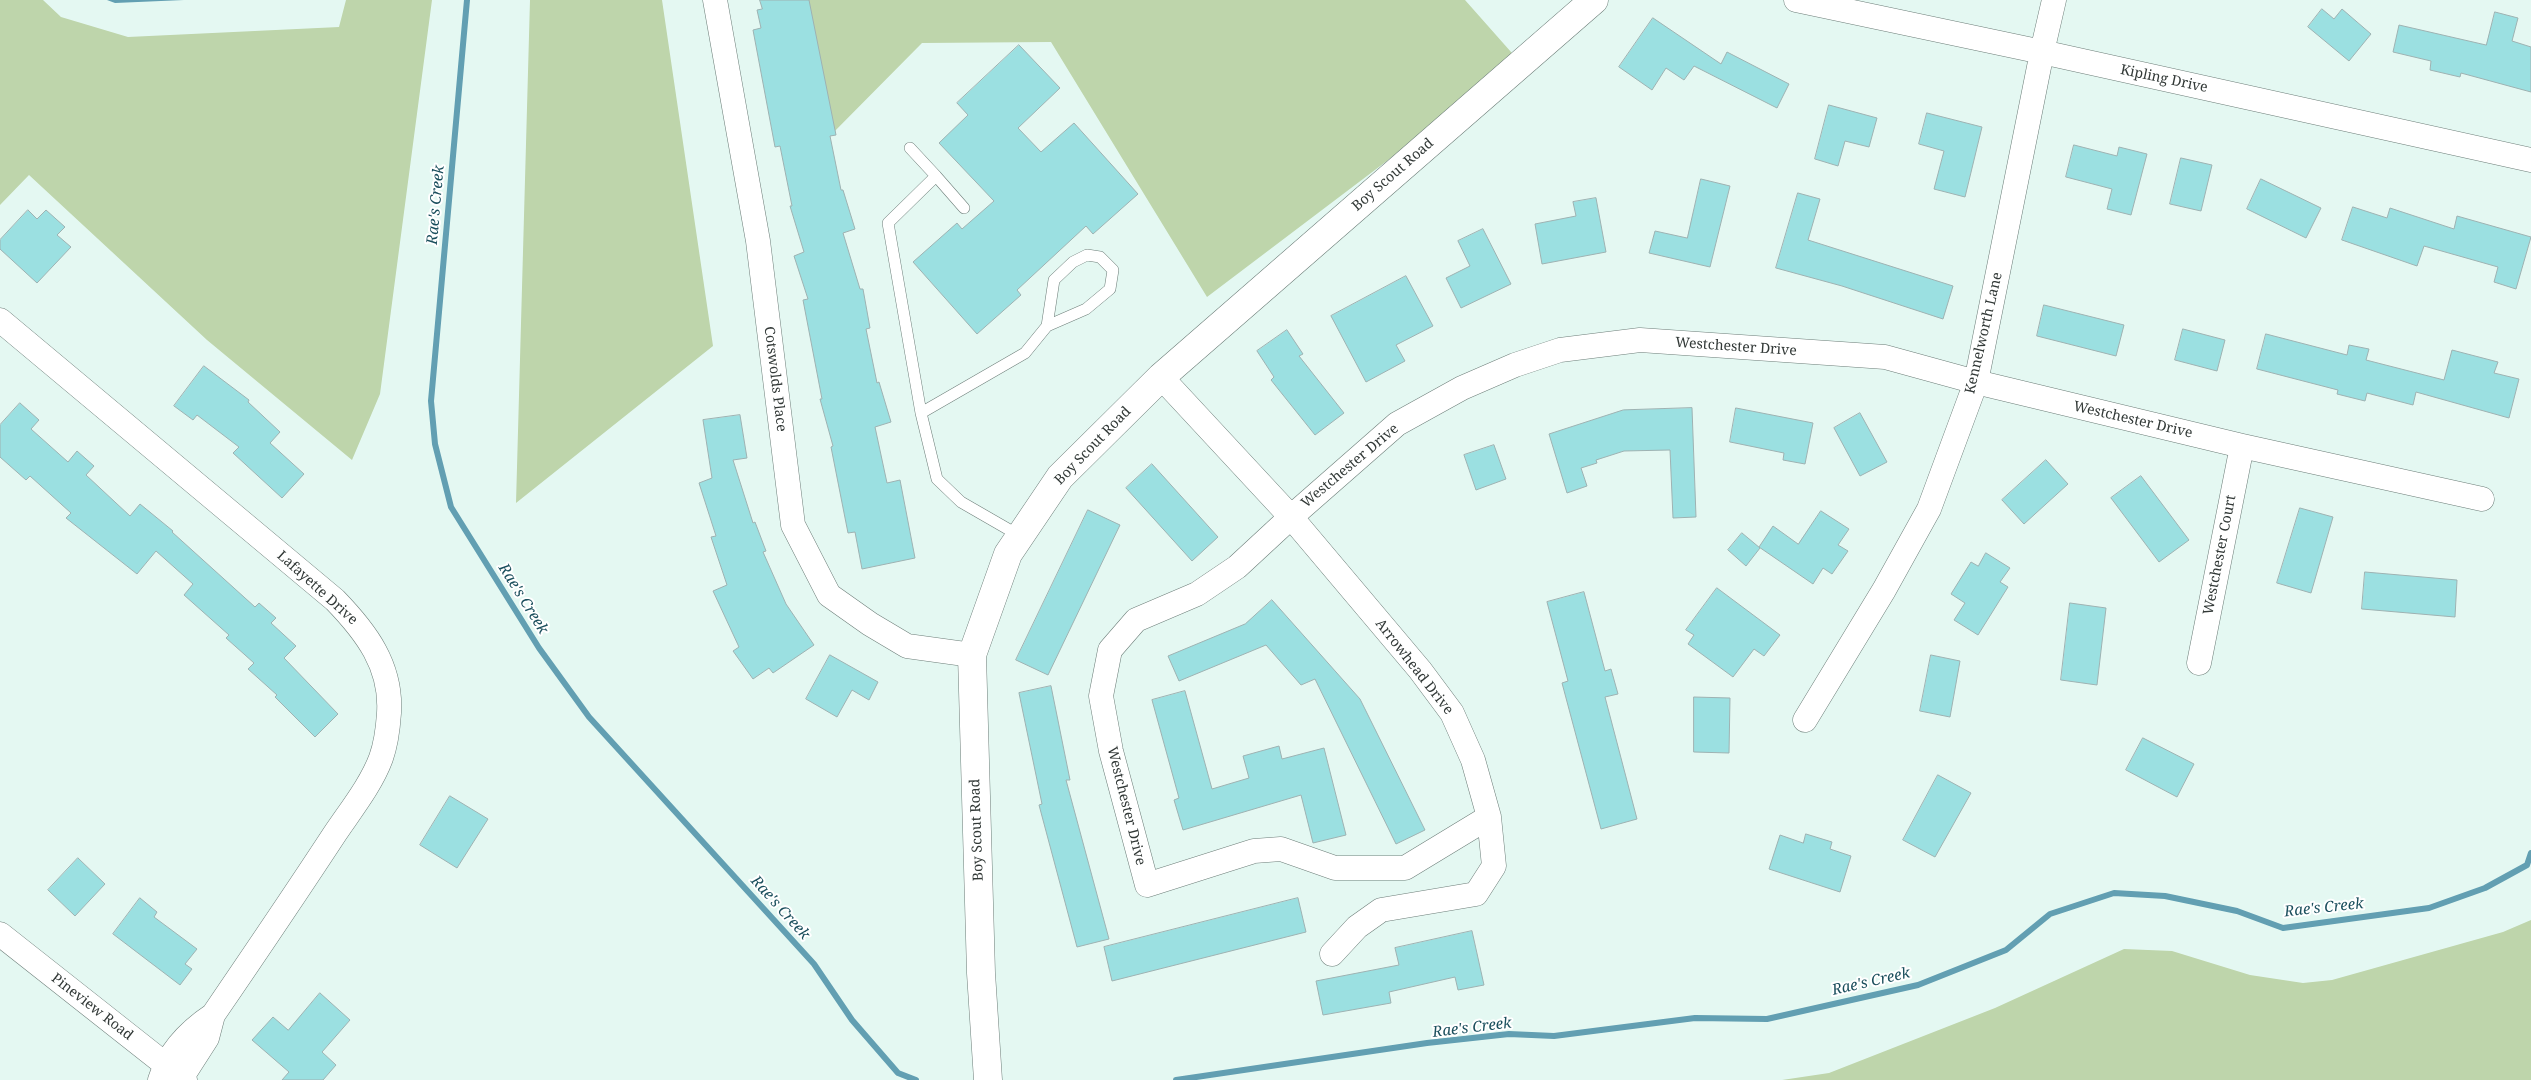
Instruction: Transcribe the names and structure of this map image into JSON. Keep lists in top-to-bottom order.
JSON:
{
  "streets": {
    "street": [
      "Kipling Drive",
      "Boy Scout Road",
      "Kennelworth Lane",
      "Westchester Drive",
      "Cotswolds Place",
      "Westchester Court",
      "Lafayette Drive",
      "Arrowhead Drive",
      "Pineview Road"
    ]
  },
  "crossings": [
    ["Kipling Drive", "Kennelworth Lane"],
    ["Boy Scout Road", "Cotswolds Place"],
    ["Boy Scout Road", "Arrowhead Drive"],
    ["Kennelworth Lane", "Westchester Drive"],
    ["Westchester Drive", "Westchester Court"],
    ["Westchester Drive", "Arrowhead Drive"],
    ["Lafayette Drive", "Pineview Road"]
  ],
  "water": ["Rae's Creek"]
}
